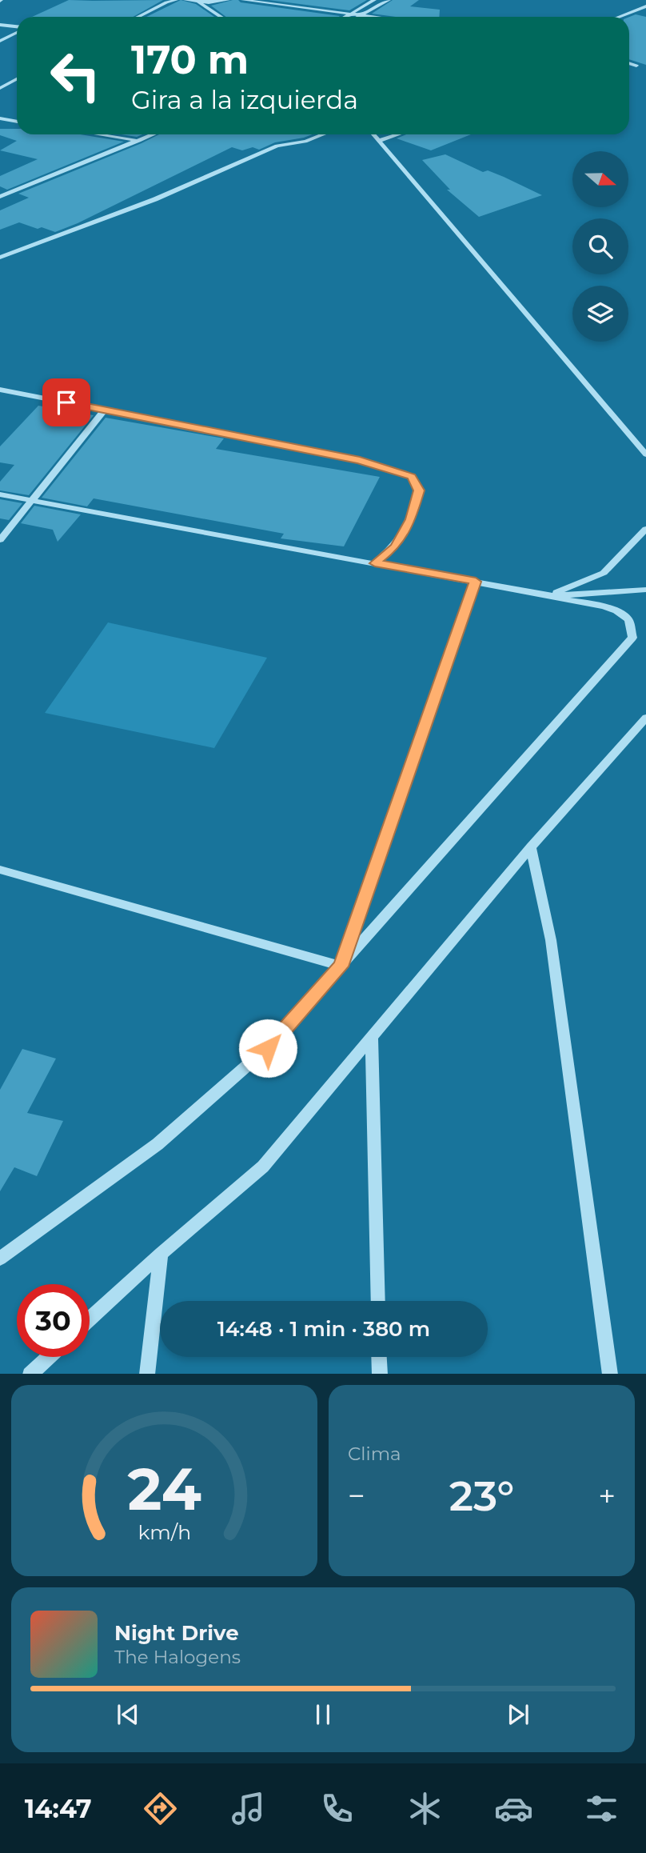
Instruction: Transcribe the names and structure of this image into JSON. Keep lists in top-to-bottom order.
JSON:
{
  "north": "right",
  "page": {
    "turn": ["170 m", "Gira a la izquierda"],
    "limit": "30",
    "trip": "14:48 · 1 min · 380 m",
    "tile": "Clima",
    "heat": ["−", "23°", "+"],
    "song": ["Night Drive", "The Halogens"],
    "tabs": "14:47",
    "gauge": ["24", "km/h"]
  }
}
